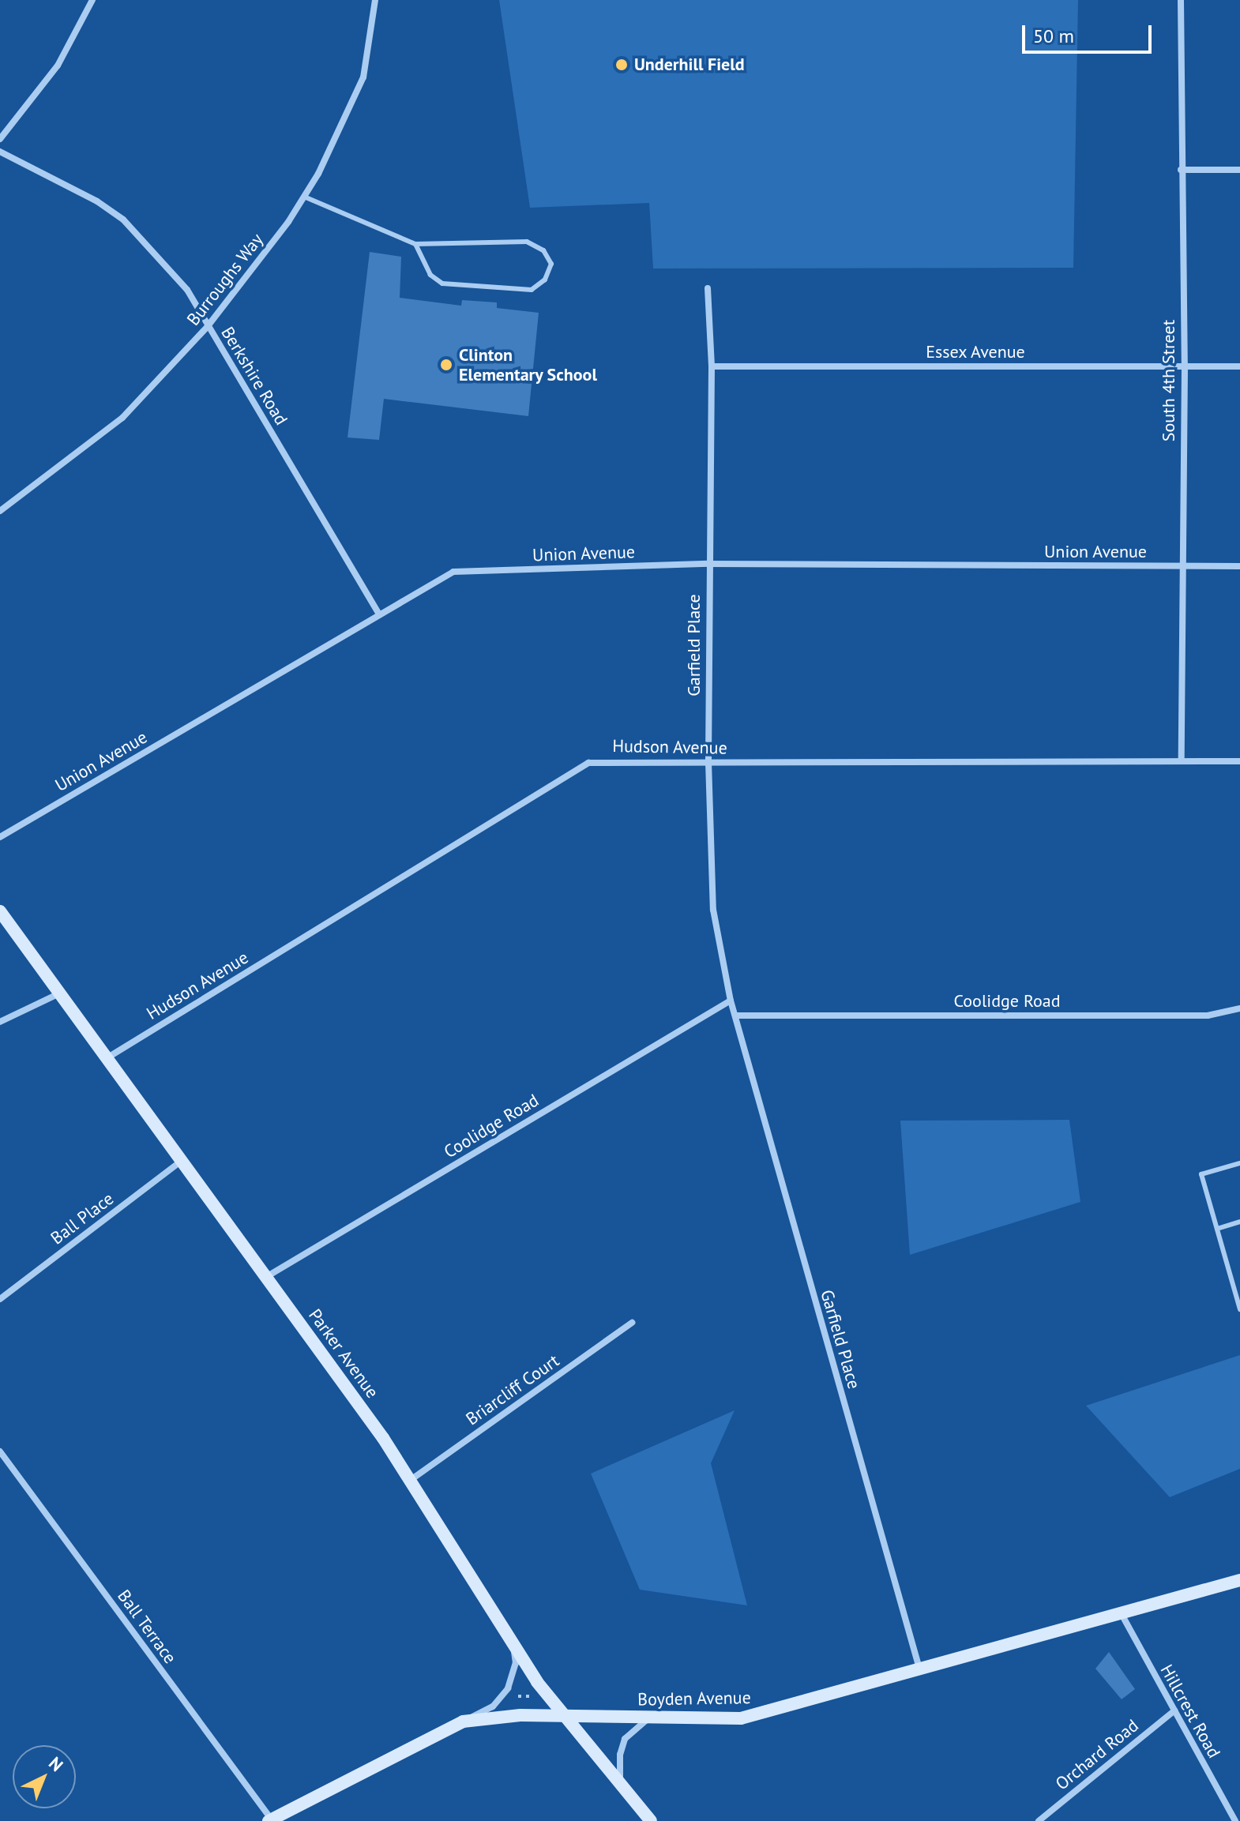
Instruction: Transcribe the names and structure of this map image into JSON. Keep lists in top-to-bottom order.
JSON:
{
  "streets": {
    "street": [
      "Burroughs Way",
      "Essex Avenue",
      "Berkshire Road",
      "South 4th Street",
      "Union Avenue",
      "Garfield Place",
      "Hudson Avenue",
      "Coolidge Road",
      "Ball Place",
      "Parker Avenue",
      "Briarcliff Court",
      "Ball Terrace",
      "Boyden Avenue",
      "Hillcrest Road",
      "Orchard Road"
    ]
  },
  "crossings": [
    ["Burroughs Way", "Berkshire Road"],
    ["Essex Avenue", "South 4th Street"],
    ["Essex Avenue", "Garfield Place"],
    ["Berkshire Road", "Union Avenue"],
    ["South 4th Street", "Union Avenue"],
    ["South 4th Street", "Hudson Avenue"],
    ["Union Avenue", "Garfield Place"],
    ["Garfield Place", "Hudson Avenue"],
    ["Garfield Place", "Coolidge Road"],
    ["Garfield Place", "Boyden Avenue"],
    ["Hudson Avenue", "Parker Avenue"],
    ["Coolidge Road", "Parker Avenue"],
    ["Ball Place", "Parker Avenue"],
    ["Parker Avenue", "Briarcliff Court"],
    ["Parker Avenue", "Boyden Avenue"],
    ["Ball Terrace", "Boyden Avenue"],
    ["Boyden Avenue", "Hillcrest Road"],
    ["Hillcrest Road", "Orchard Road"]
  ],
  "places": ["Underhill Field", "Clinton Elementary School"],
  "scale_bar": "50 m",
  "north": "top right"
}
